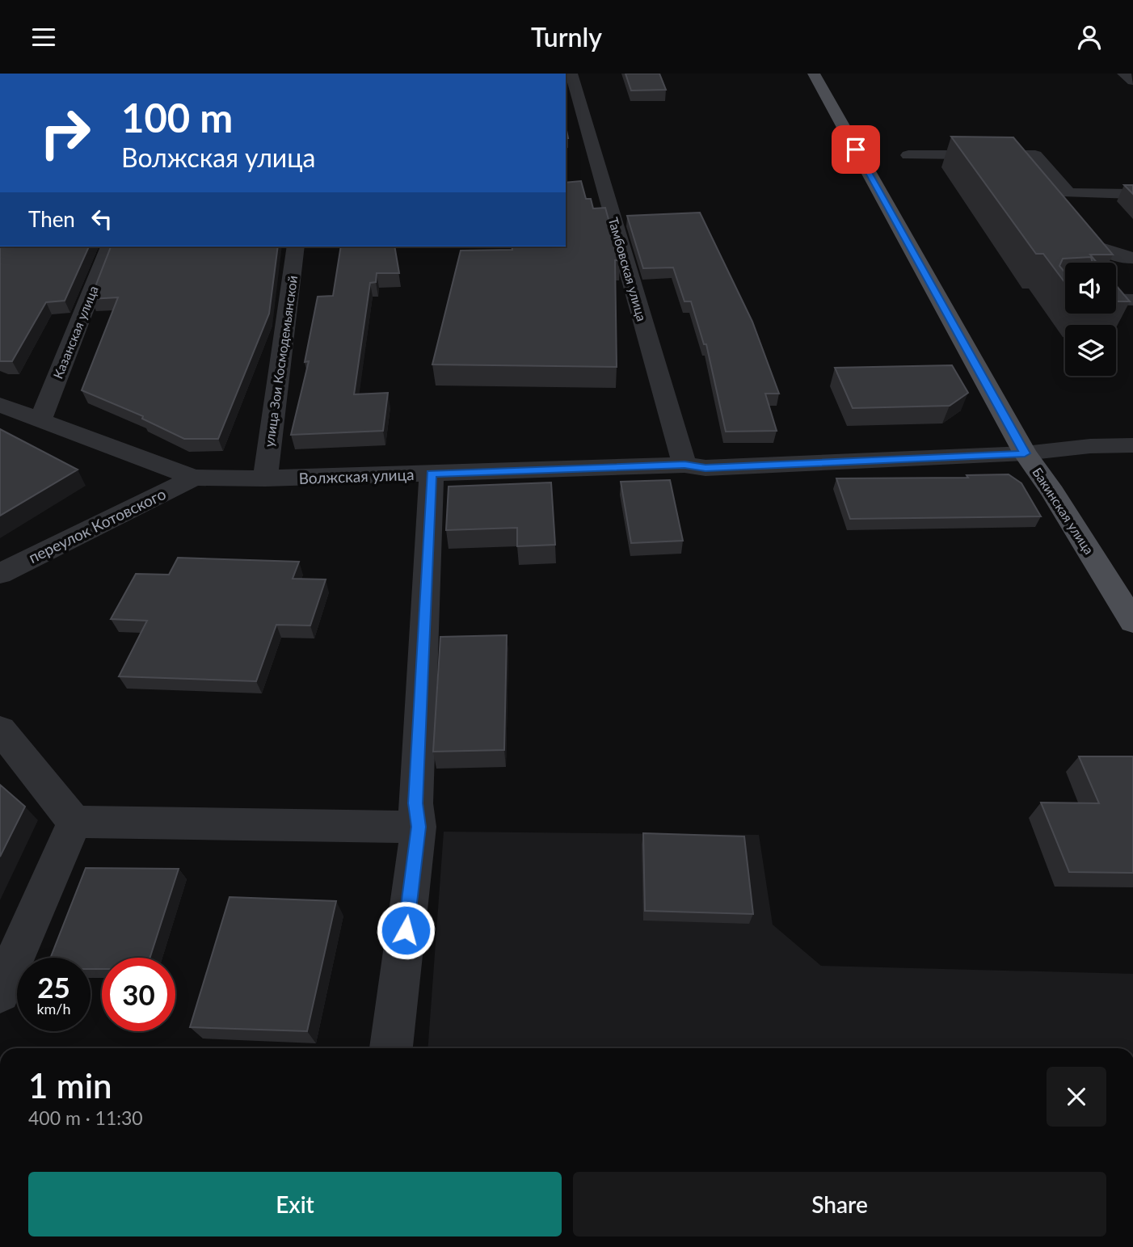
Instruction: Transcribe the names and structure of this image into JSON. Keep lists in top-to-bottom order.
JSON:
{
  "streets": {
    "main road": ["Бакинская улица"],
    "street": [
      "Тамбовская улица",
      "Казанская улица",
      "улица Зои Космодемьянской",
      "Волжская улица",
      "переулок Котовского"
    ]
  },
  "crossings": [
    ["Тамбовская улица", "Волжская улица"],
    ["Казанская улица", "Волжская улица"],
    ["улица Зои Космодемьянской", "Волжская улица"],
    ["Волжская улица", "Бакинская улица"],
    ["Волжская улица", "переулок Котовского"]
  ],
  "page": {
    "header": "Turnly",
    "turn": ["100 m", "Волжская улица"],
    "then": "Then",
    "speed": "25 km/h",
    "limit": "30",
    "heading": ["1 min", "400 m · 11:30"],
    "buttons": ["Exit", "Share"]
  }
}
